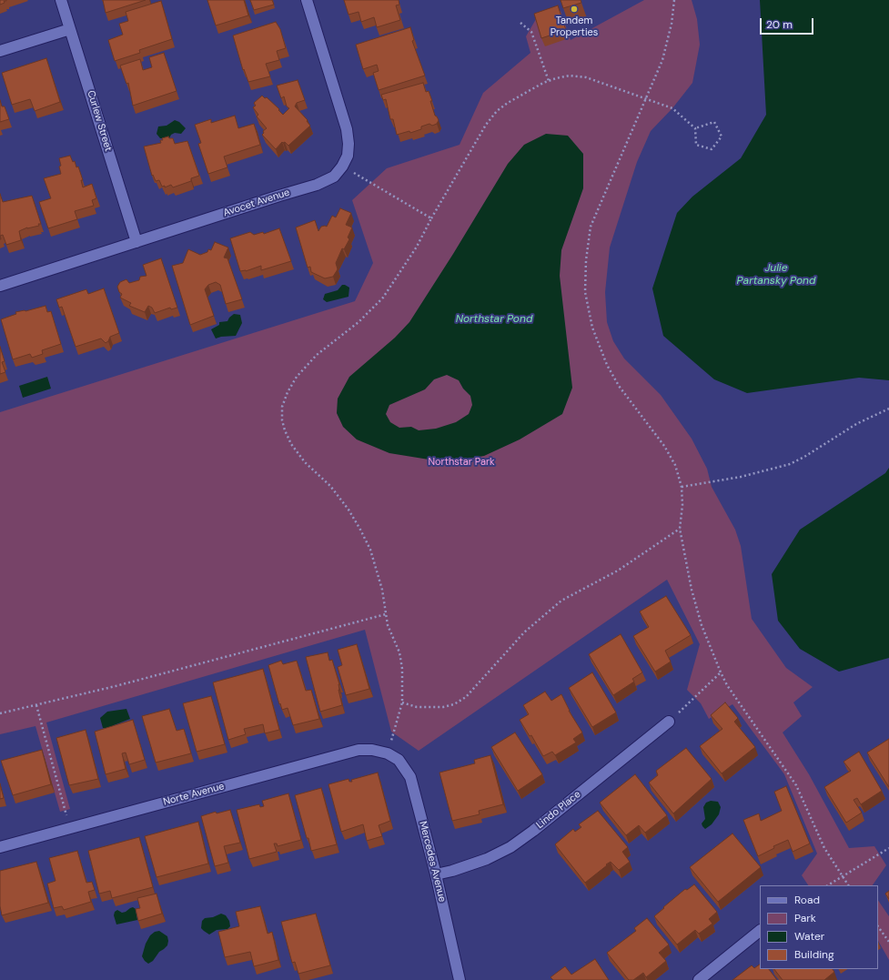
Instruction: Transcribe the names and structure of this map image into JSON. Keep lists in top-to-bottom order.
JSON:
{
  "streets": {
    "street": [
      "Curlew Street",
      "Avocet Avenue",
      "Norte Avenue",
      "Lindo Place",
      "Mercedes Avenue"
    ]
  },
  "crossings": [
    ["Curlew Street", "Avocet Avenue"],
    ["Norte Avenue", "Mercedes Avenue"],
    ["Lindo Place", "Mercedes Avenue"]
  ],
  "water": ["Julie Partansky Pond", "Northstar Pond"],
  "parks": ["Northstar Park"],
  "places": ["Tandem Properties"],
  "legend": [
    "Road",
    "Park",
    "Water",
    "Building"
  ],
  "scale_bar": "20 m"
}
